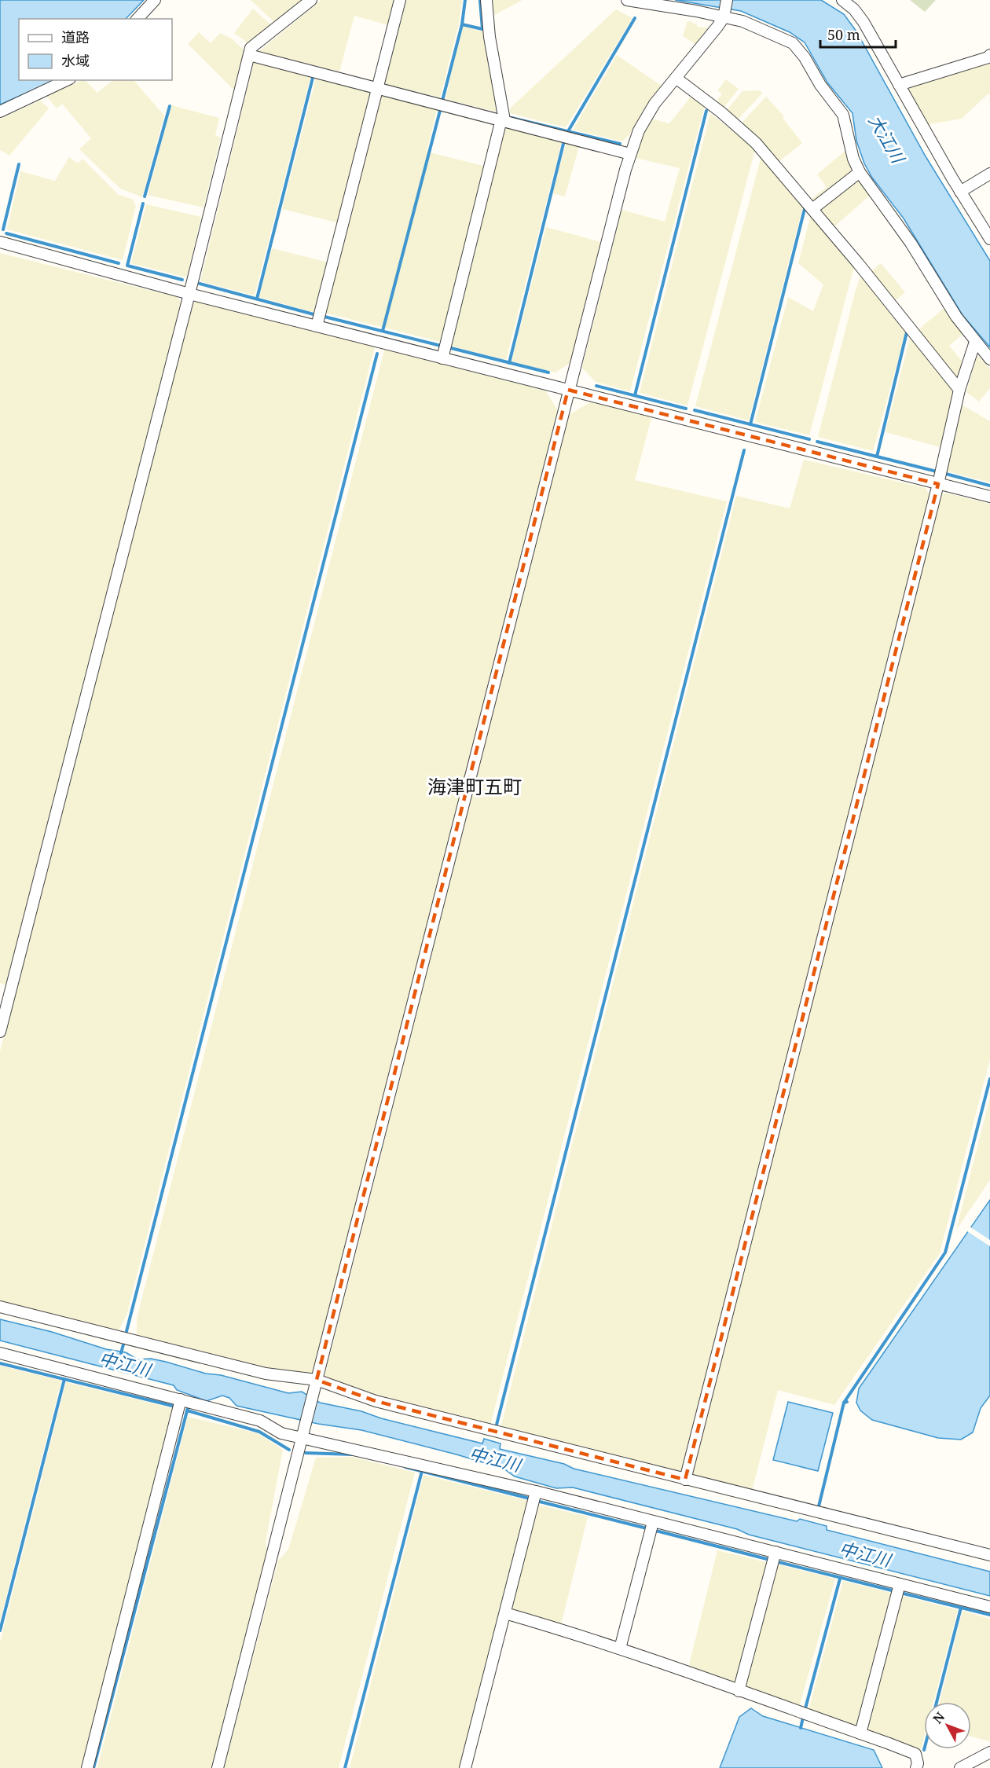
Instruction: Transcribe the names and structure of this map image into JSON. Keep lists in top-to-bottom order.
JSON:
{
  "districts": ["海津町五町"],
  "water": ["大江川", "中江川"],
  "legend": ["道路", "水域"],
  "scale_bar": "50 m",
  "north": "top left"
}
